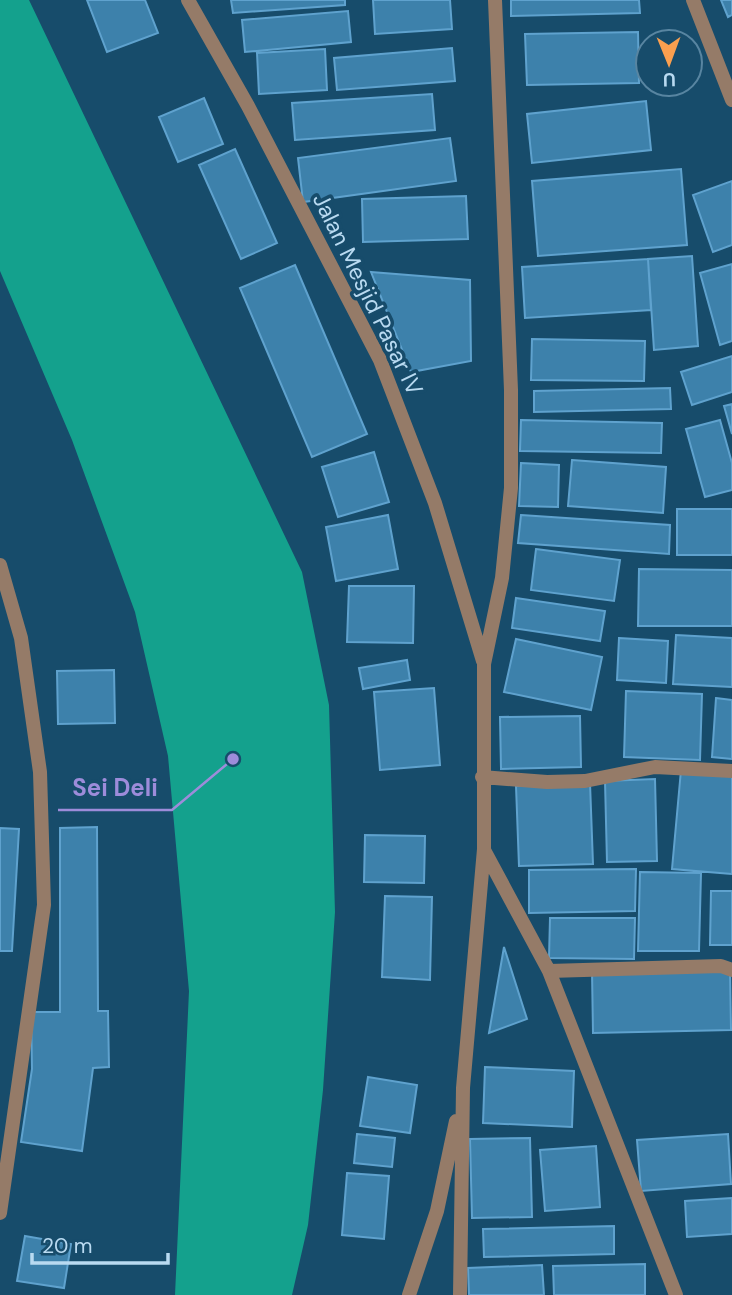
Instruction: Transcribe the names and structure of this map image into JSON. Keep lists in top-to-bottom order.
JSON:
{
  "streets": {
    "street": ["Jalan Mesjid Pasar IV"]
  },
  "places": ["Sei Deli"],
  "scale_bar": "20 m",
  "north": "bottom"
}
